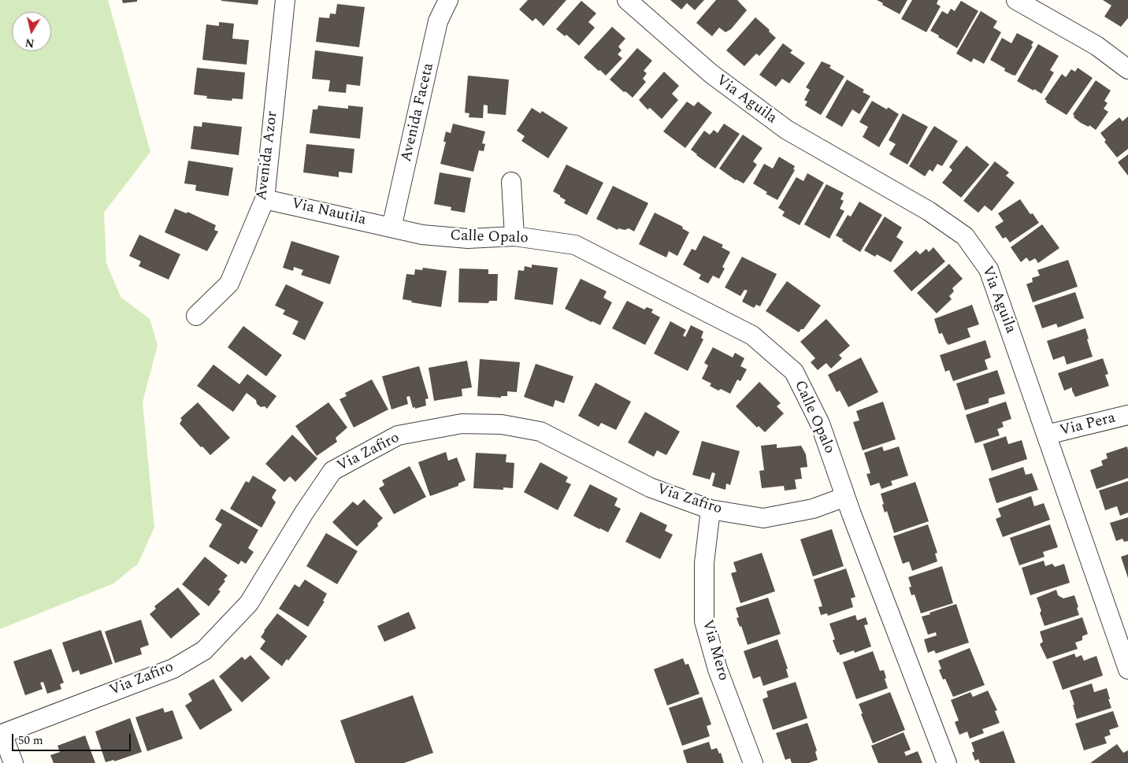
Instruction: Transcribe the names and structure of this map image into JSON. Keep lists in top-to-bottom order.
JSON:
{
  "streets": {
    "street": [
      "Via Aguila",
      "Avenida Faceta",
      "Avenida Azor",
      "Via Nautila",
      "Calle Opalo",
      "Via Pera",
      "Via Zafiro",
      "Via Mero"
    ]
  },
  "crossings": [
    ["Via Aguila", "Via Pera"],
    ["Avenida Faceta", "Via Nautila"],
    ["Avenida Faceta", "Calle Opalo"],
    ["Avenida Azor", "Via Nautila"],
    ["Via Nautila", "Calle Opalo"],
    ["Calle Opalo", "Via Zafiro"],
    ["Via Zafiro", "Via Mero"]
  ],
  "scale_bar": "50 m",
  "north": "bottom"
}
